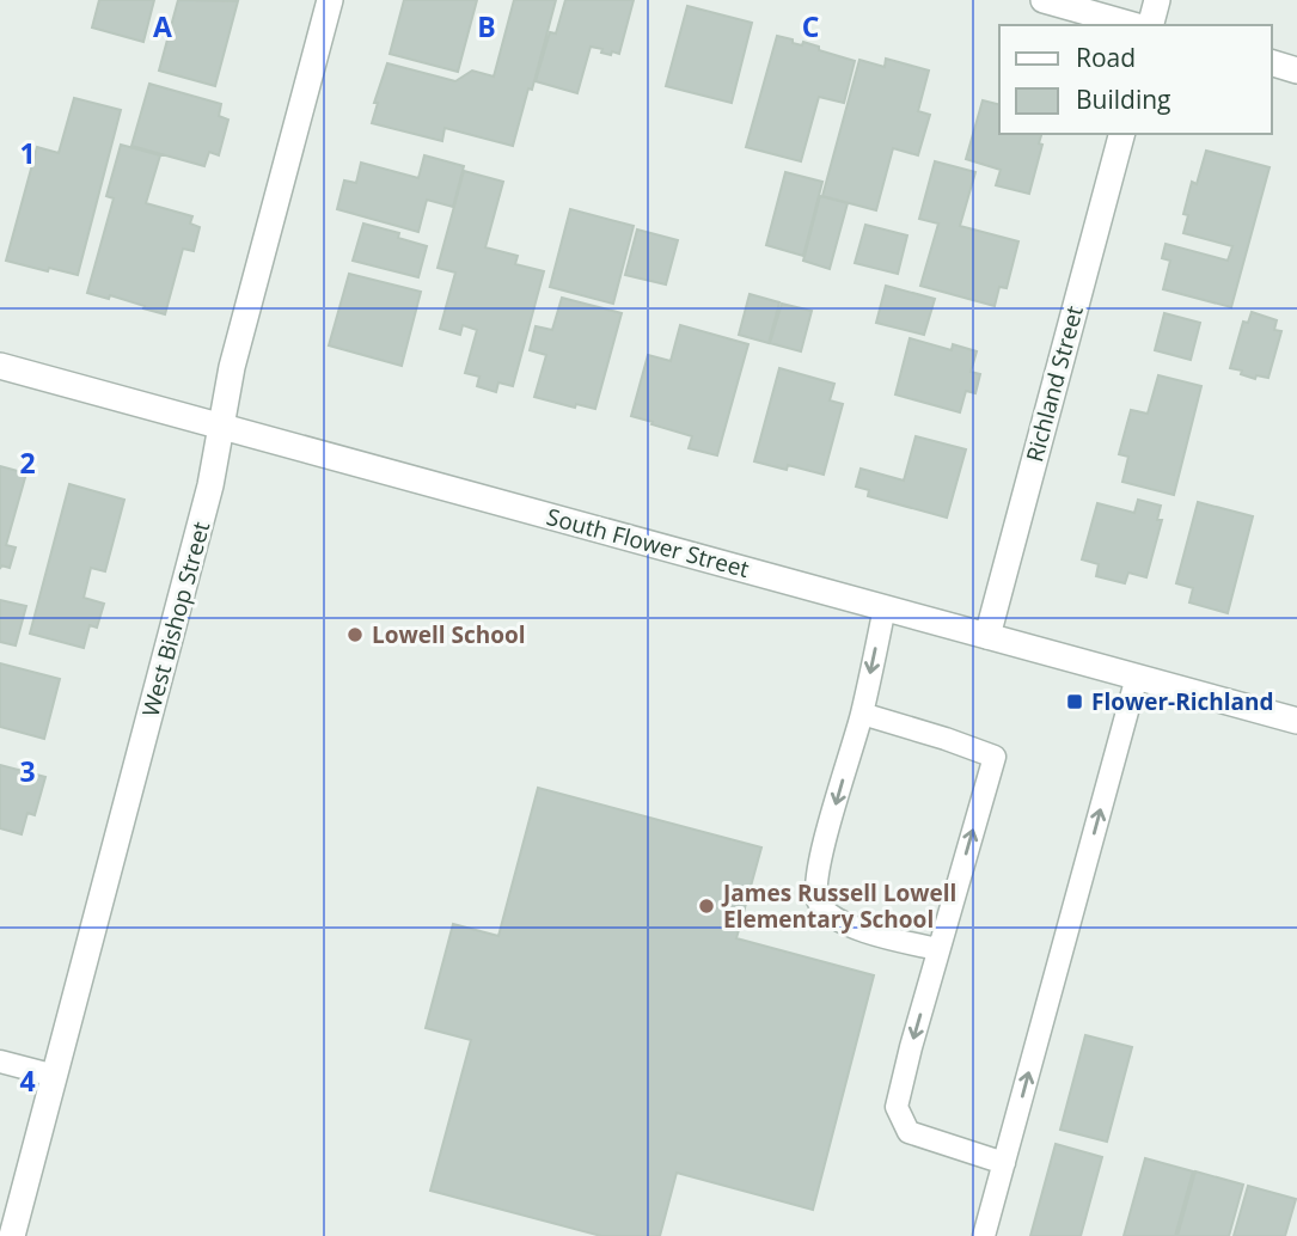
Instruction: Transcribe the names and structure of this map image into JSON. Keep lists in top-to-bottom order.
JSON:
{
  "streets": {
    "street": ["Richland Street", "South Flower Street", "West Bishop Street"]
  },
  "crossings": [
    ["Richland Street", "South Flower Street"],
    ["South Flower Street", "West Bishop Street"]
  ],
  "places": {
    "other": ["Lowell School", "James Russell Lowell Elementary School"],
    "transit": ["Flower-Richland"]
  },
  "legend": ["Road", "Building"],
  "grid": {
    "columns": ["A", "B", "C"],
    "rows": [
      "1",
      "2",
      "3",
      "4"
    ]
  }
}
